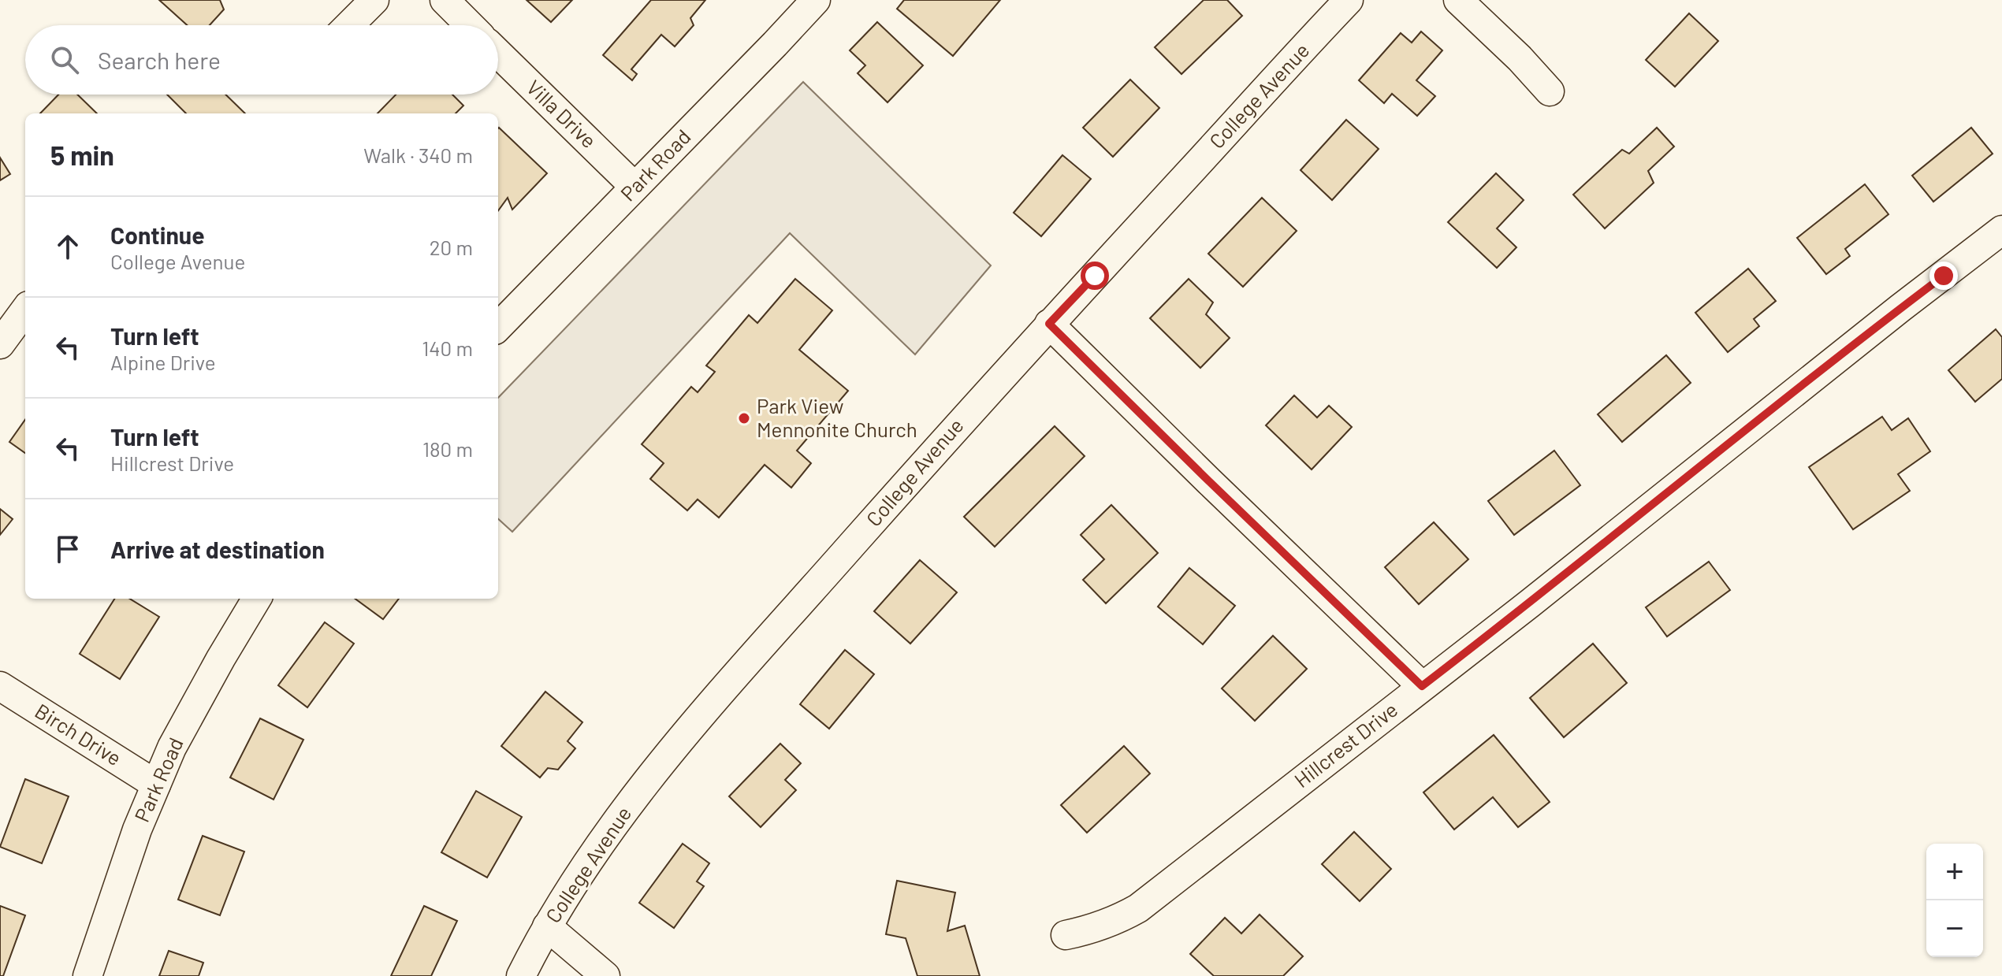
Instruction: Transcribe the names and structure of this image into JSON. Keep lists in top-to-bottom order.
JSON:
{
  "streets": {
    "street": [
      "College Avenue",
      "Villa Drive",
      "Park Road",
      "Birch Drive",
      "Hillcrest Drive"
    ]
  },
  "crossings": [
    ["Villa Drive", "Park Road"],
    ["Park Road", "Birch Drive"]
  ],
  "places": ["Park View Mennonite Church"],
  "page": {
    "search": "Search here",
    "heading": ["5 min", "Walk · 340 m"],
    "list": [
      ["Continue", "College Avenue", "20 m"],
      ["Turn left", "Alpine Drive", "140 m"],
      ["Turn left", "Hillcrest Drive", "180 m"],
      "Arrive at destination"
    ],
    "map_buttons": ["+", "−"]
  }
}
